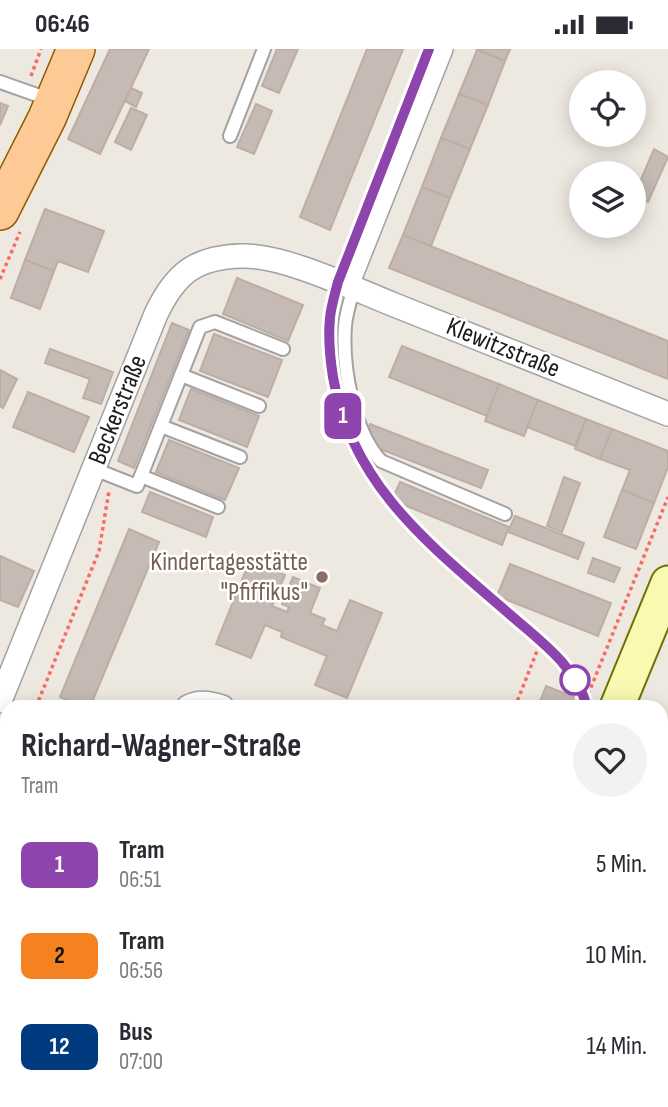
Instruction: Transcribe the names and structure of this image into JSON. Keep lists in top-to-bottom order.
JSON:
{
  "streets": {
    "street": ["Klewitzstraße", "Beckerstraße"]
  },
  "crossings": [
    ["Klewitzstraße", "Beckerstraße"]
  ],
  "places": ["Kindertagesstätte \"Pfiffikus\""],
  "lines": ["tram line 1"],
  "page": {
    "status": "06:46",
    "on_map": "1",
    "heading": ["Richard-Wagner-Straße", "Tram"],
    "list": [
      {
        "mark": "1",
        "name": "Tram",
        "note": "06:51",
        "value": "5 Min."
      },
      {
        "mark": "2",
        "name": "Tram",
        "note": "06:56",
        "value": "10 Min."
      },
      {
        "mark": "12",
        "name": "Bus",
        "note": "07:00",
        "value": "14 Min."
      }
    ]
  }
}
